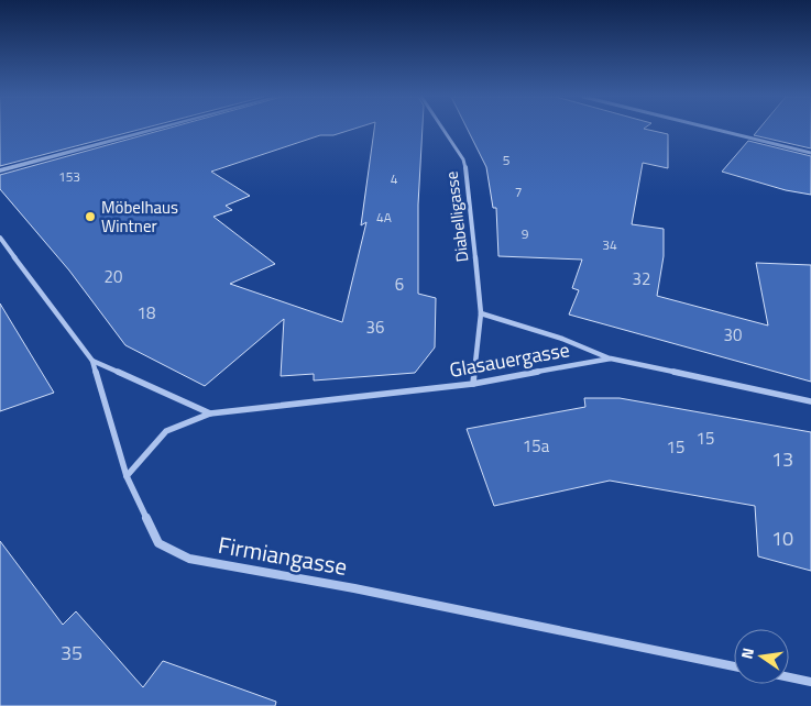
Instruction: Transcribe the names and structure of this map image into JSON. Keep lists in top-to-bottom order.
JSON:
{
  "streets": {
    "street": ["Diabelligasse", "Glasauergasse", "Firmiangasse"]
  },
  "crossings": [
    ["Diabelligasse", "Glasauergasse"],
    ["Glasauergasse", "Firmiangasse"]
  ],
  "places": ["Möbelhaus Wintner"],
  "house_numbers": [
    "5",
    "153",
    "4",
    "7",
    "4A",
    "9",
    "34",
    "20",
    "32",
    "6",
    "18",
    "36",
    "30",
    "15",
    "15a",
    "15",
    "13",
    "10",
    "35"
  ],
  "north": "left"
}
